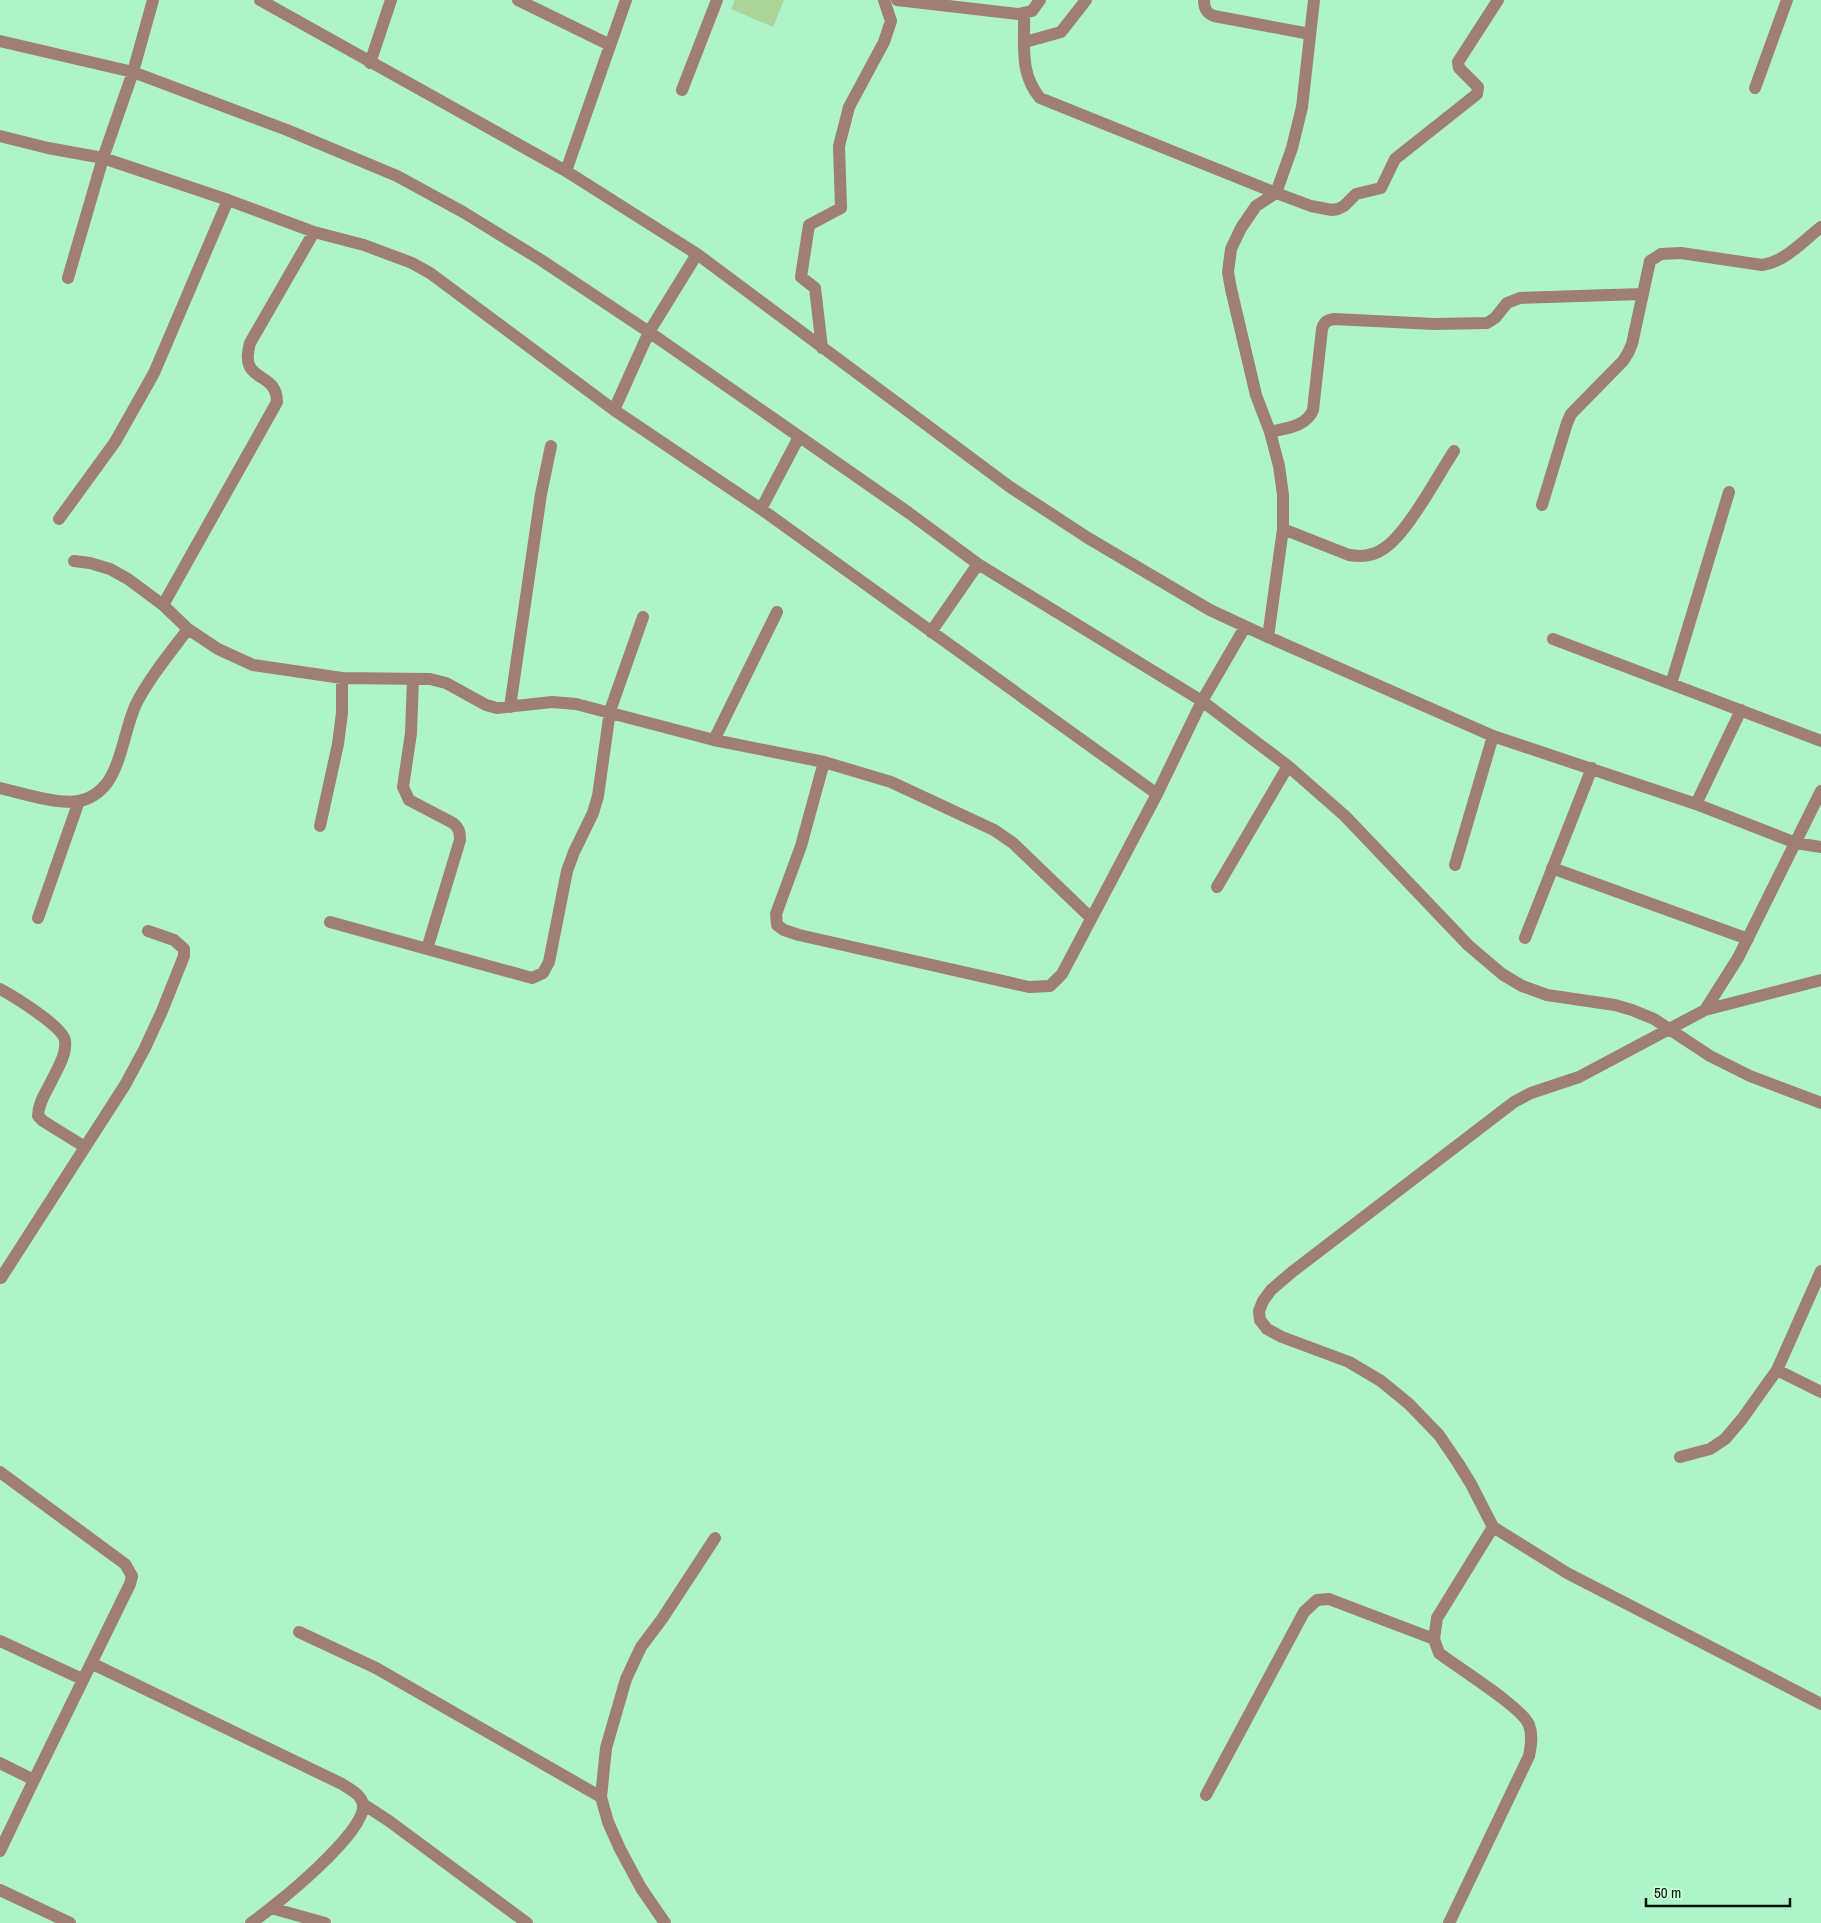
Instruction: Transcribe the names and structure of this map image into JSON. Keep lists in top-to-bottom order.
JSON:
{
  "scale_bar": "50 m"
}
